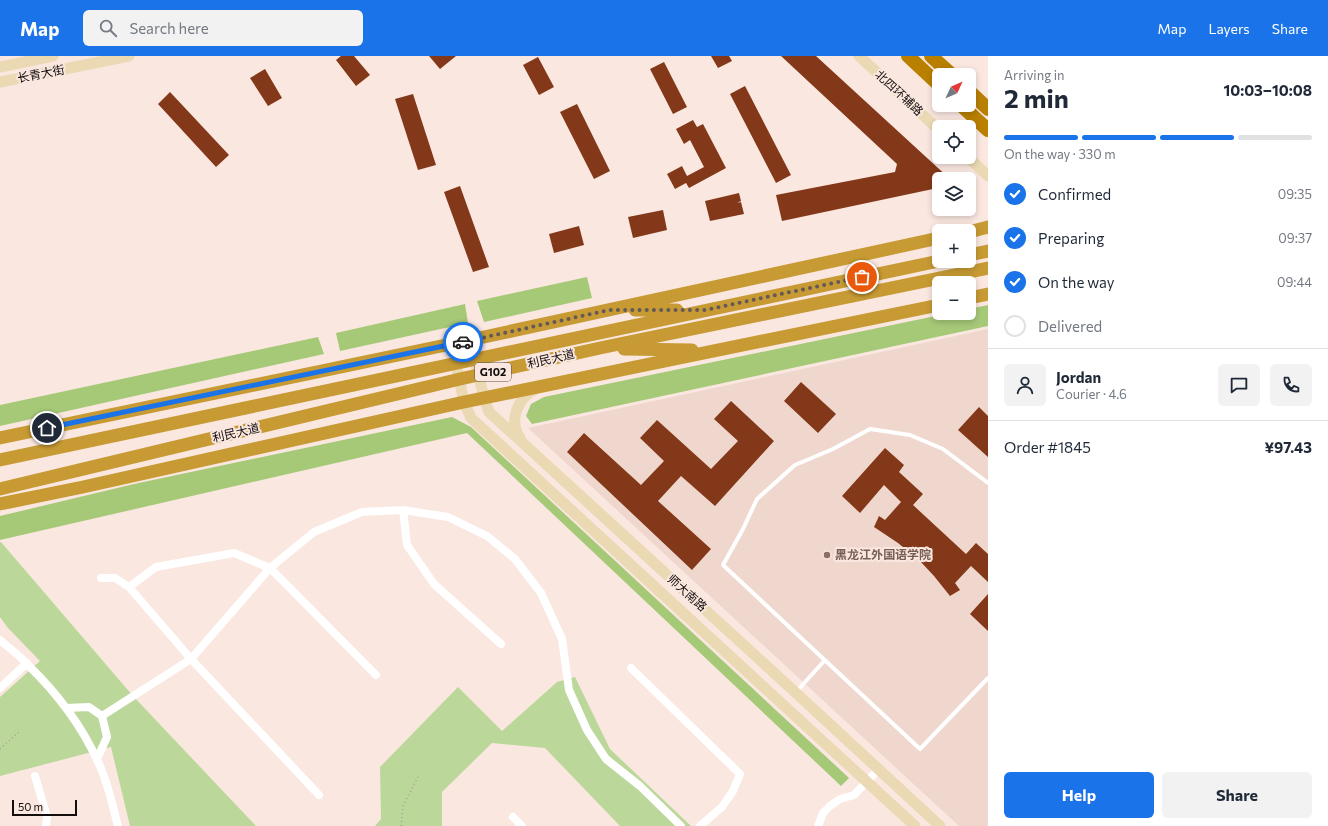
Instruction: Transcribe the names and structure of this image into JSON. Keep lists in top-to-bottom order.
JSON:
{
  "streets": {
    "highway": ["利民大道", "G102"],
    "main road": ["长青大街", "北四环辅路", "师大南路"]
  },
  "crossings": [
    ["利民大道", "师大南路"]
  ],
  "places": ["黑龙江外国语学院"],
  "scale_bar": "50 m",
  "north": "top right",
  "page": {
    "header": "Map",
    "search": "Search here",
    "nav": ["Map", "Layers", "Share"],
    "heading": ["2 min", "Arriving in", "10:03–10:08"],
    "panel": [
      "Jordan",
      "Courier · 4.6",
      "Order #1845",
      "¥97.43"
    ],
    "map_buttons": ["+", "−"],
    "bar": "On the way · 330 m",
    "list": [
      ["Confirmed", "09:35"],
      ["Preparing", "09:37"],
      ["On the way", "09:44"],
      "Delivered"
    ],
    "buttons": ["Help", "Share"],
    "scale": "50 m"
  }
}
